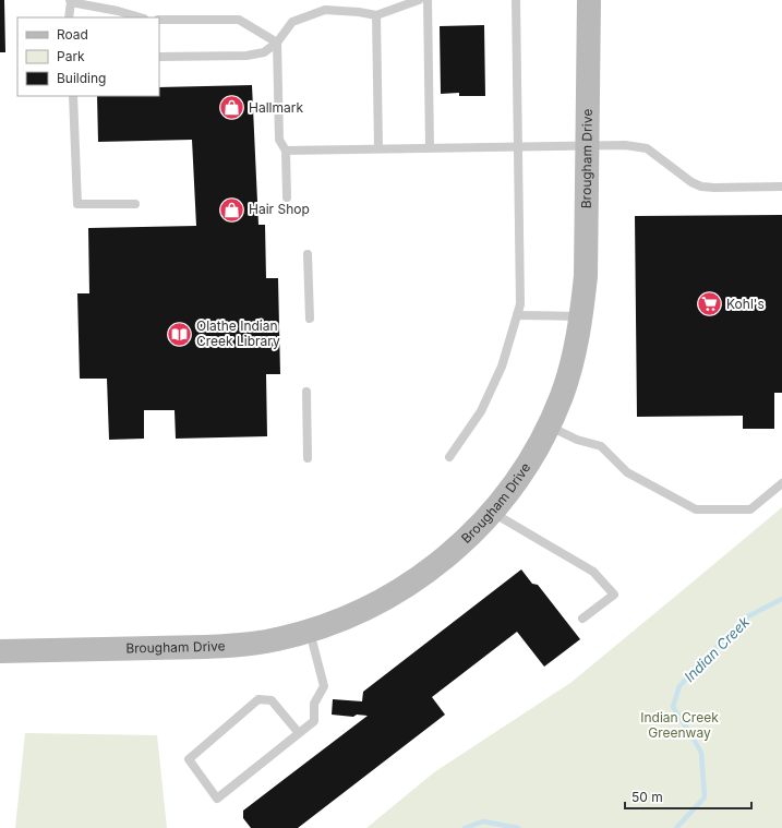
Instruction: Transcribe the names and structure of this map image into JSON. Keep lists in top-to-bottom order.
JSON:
{
  "streets": {
    "street": ["Brougham Drive"]
  },
  "water": ["Indian Creek"],
  "parks": ["Indian Creek Greenway"],
  "places": {
    "shop": ["Hallmark", "Hair Shop"],
    "supermarket": ["Kohl's"],
    "library": ["Olathe Indian Creek Library"]
  },
  "legend": ["Road", "Park", "Building"],
  "scale_bar": "50 m"
}
